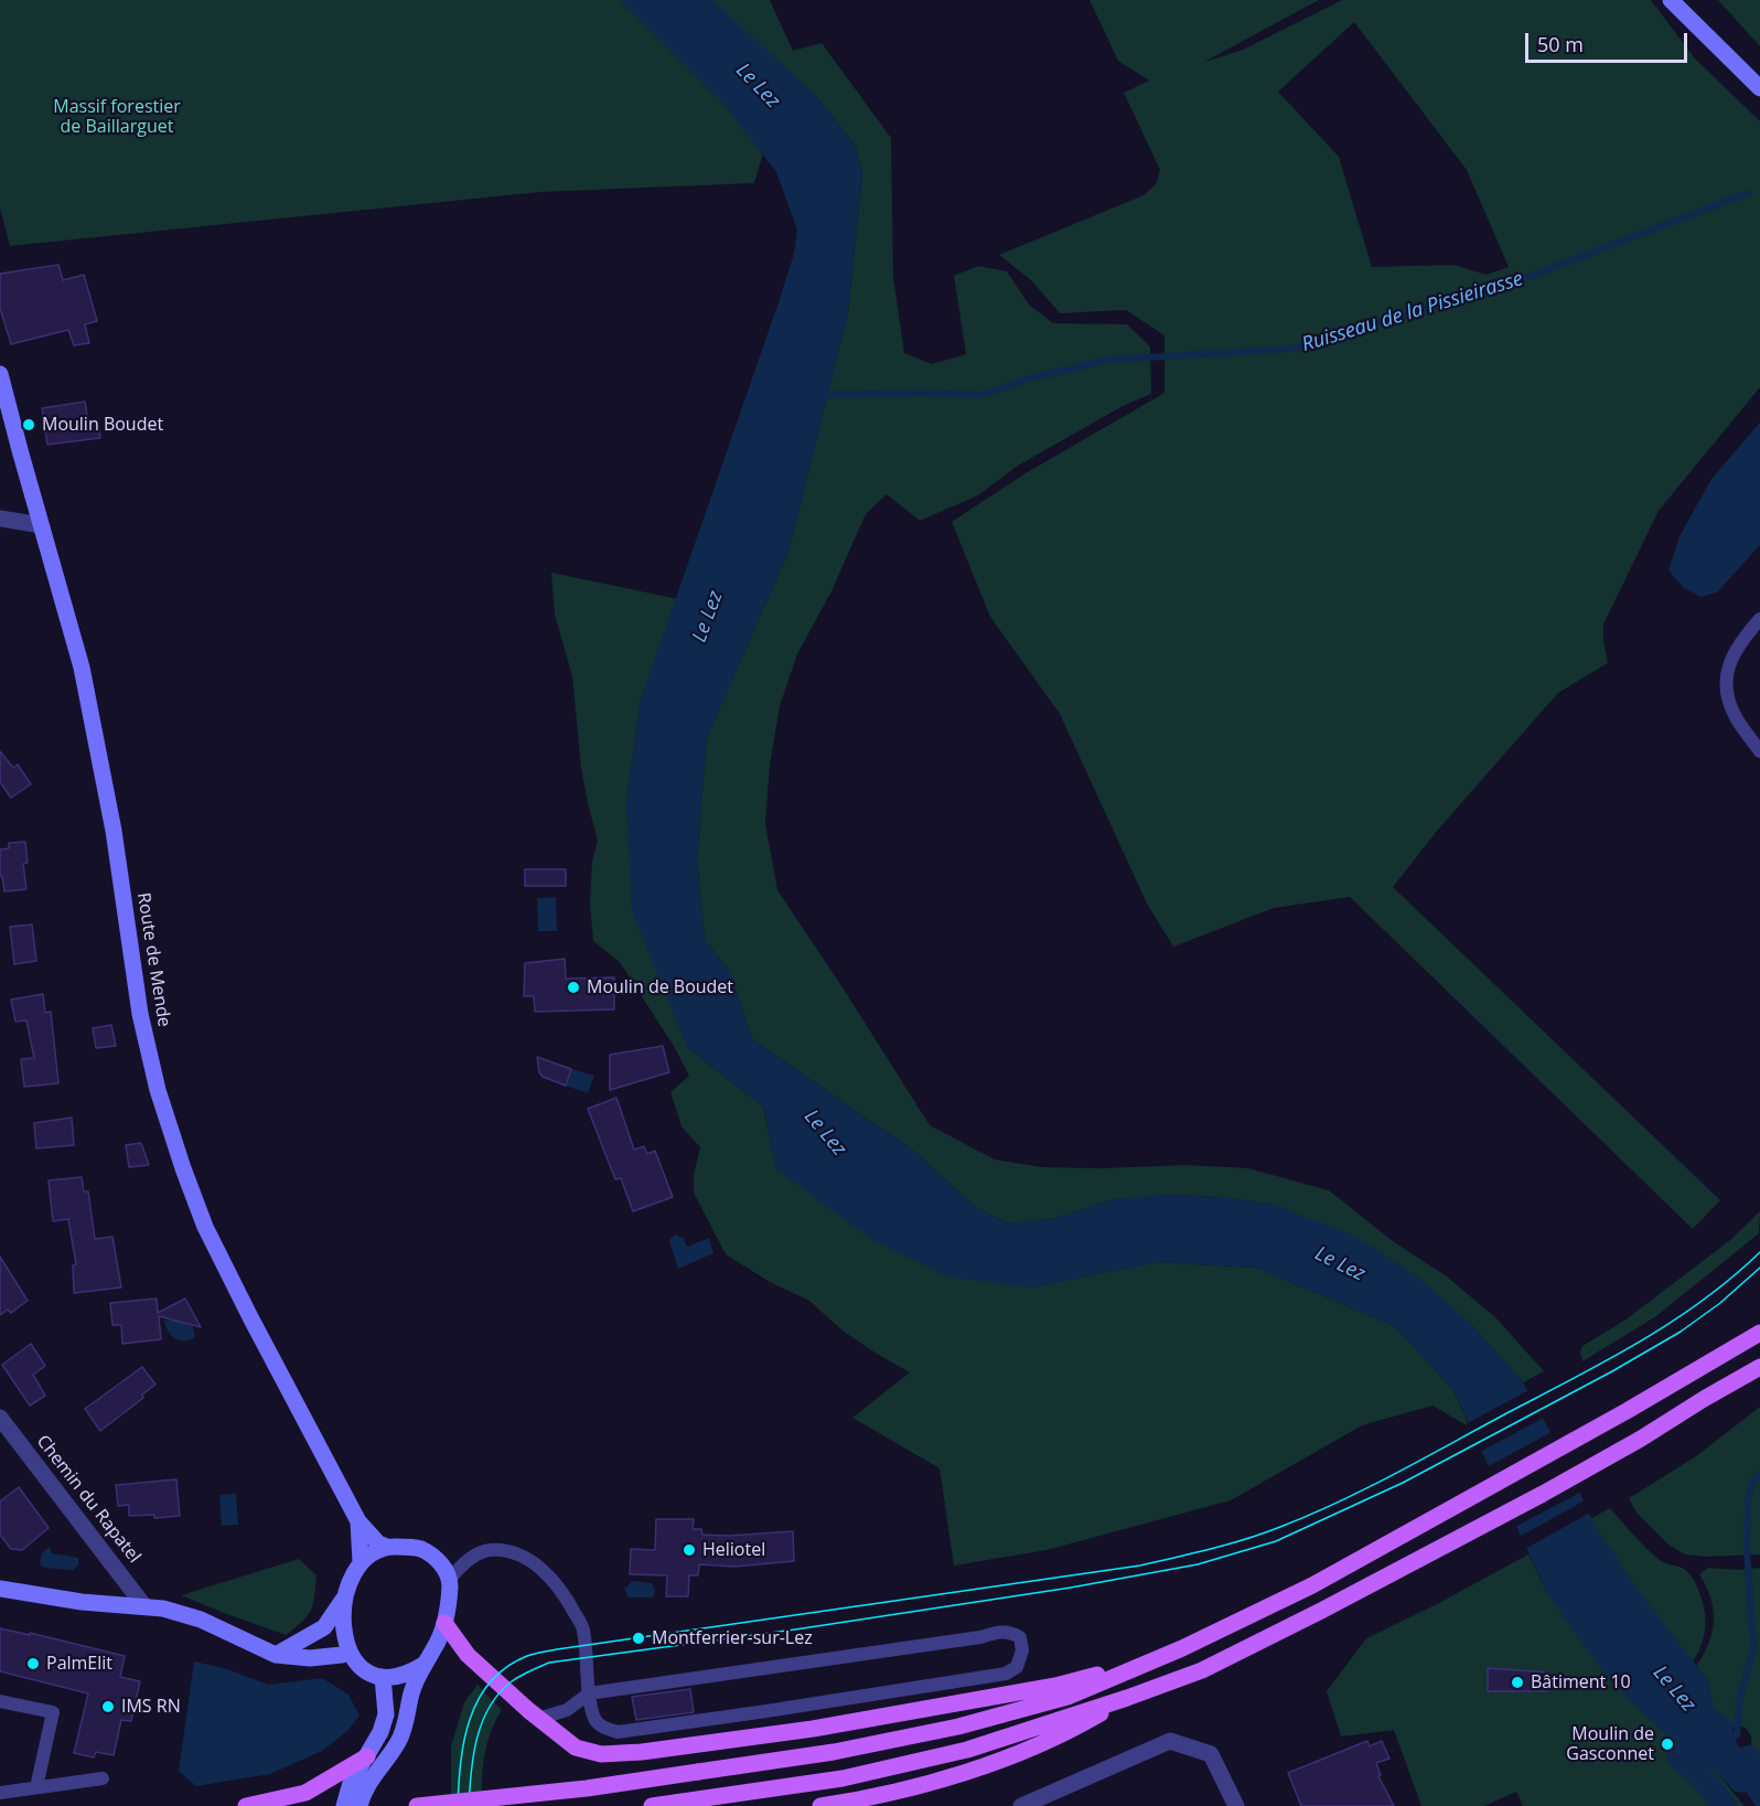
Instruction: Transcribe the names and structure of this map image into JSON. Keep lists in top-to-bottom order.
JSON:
{
  "streets": {
    "street": ["Route de Mende", "Chemin du Rapatel"]
  },
  "water": ["Le Lez", "Ruisseau de la Pissieirasse"],
  "parks": ["Massif forestier de Baillarguet"],
  "places": [
    "Moulin Boudet",
    "Moulin de Boudet",
    "Heliotel",
    "Montferrier-sur-Lez",
    "PalmElit",
    "Bâtiment 10",
    "IMS RN",
    "Moulin de Gasconnet"
  ],
  "scale_bar": "50 m"
}
